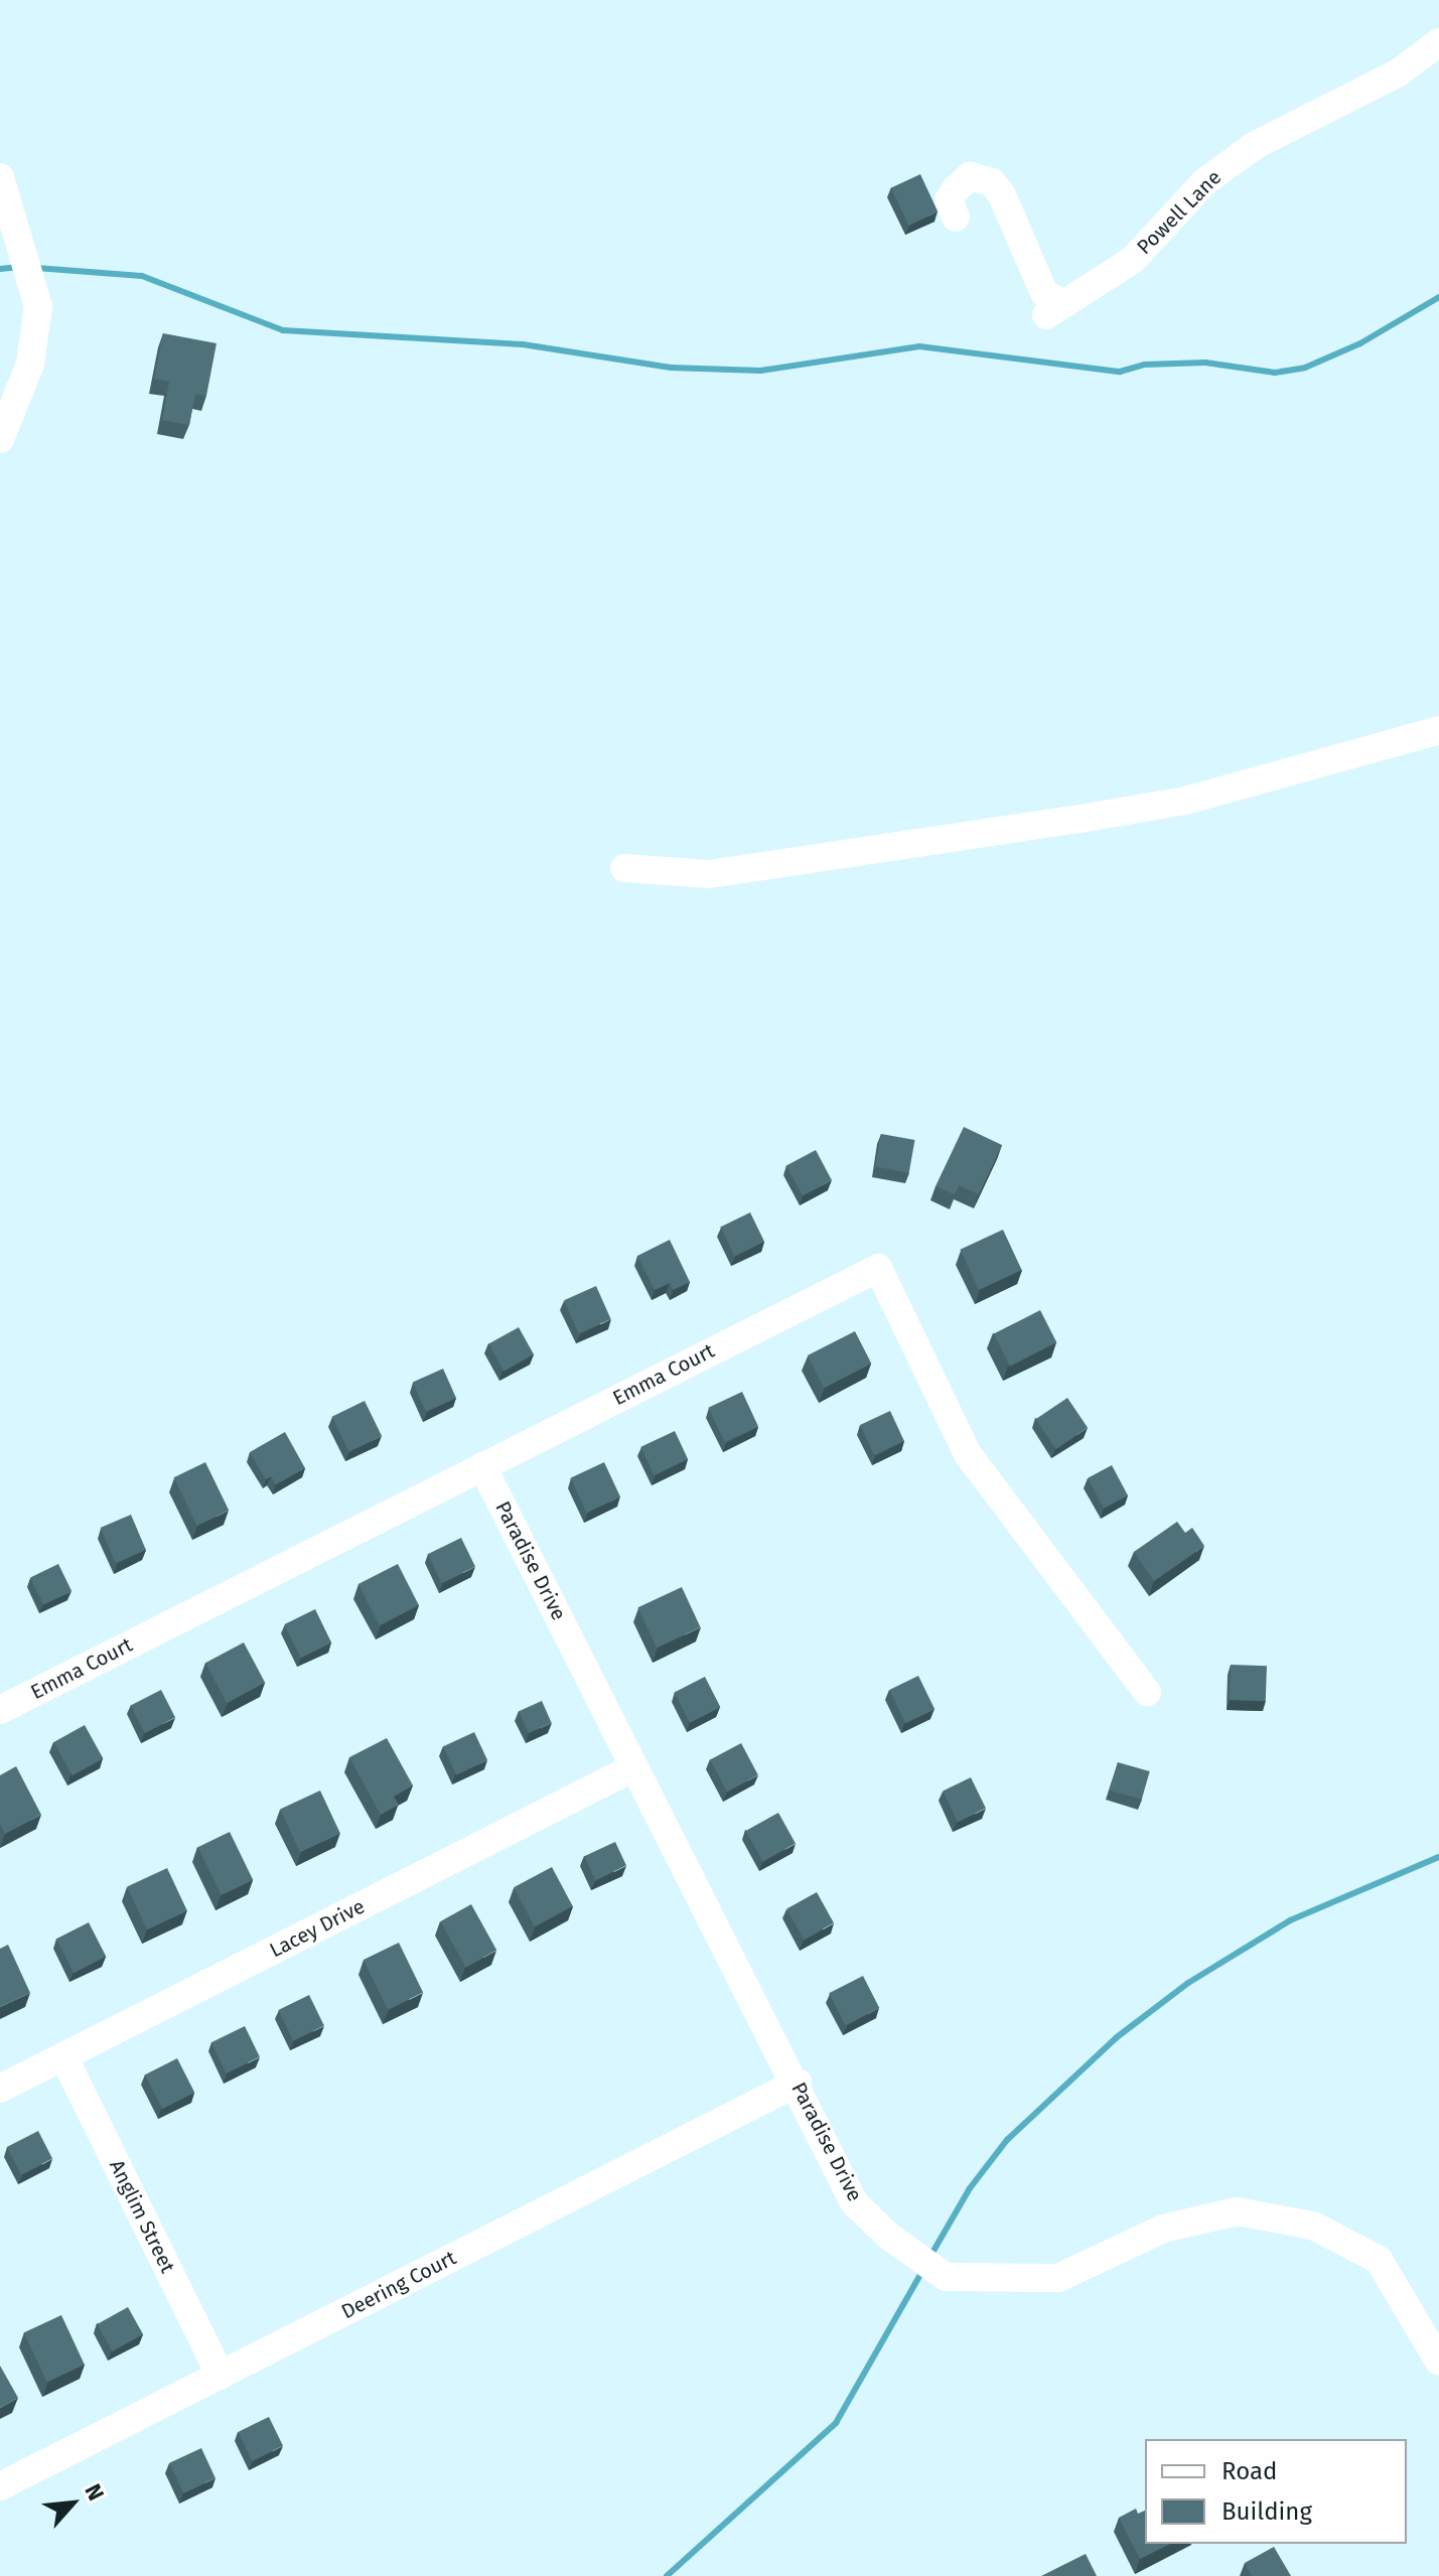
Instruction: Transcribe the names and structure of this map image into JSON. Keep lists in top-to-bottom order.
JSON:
{
  "streets": {
    "street": [
      "Powell Lane",
      "Emma Court",
      "Paradise Drive",
      "Lacey Drive",
      "Anglim Street",
      "Deering Court"
    ]
  },
  "crossings": [
    ["Emma Court", "Paradise Drive"],
    ["Paradise Drive", "Lacey Drive"],
    ["Paradise Drive", "Deering Court"],
    ["Lacey Drive", "Anglim Street"],
    ["Anglim Street", "Deering Court"]
  ],
  "legend": ["Road", "Building"],
  "north": "top right"
}
